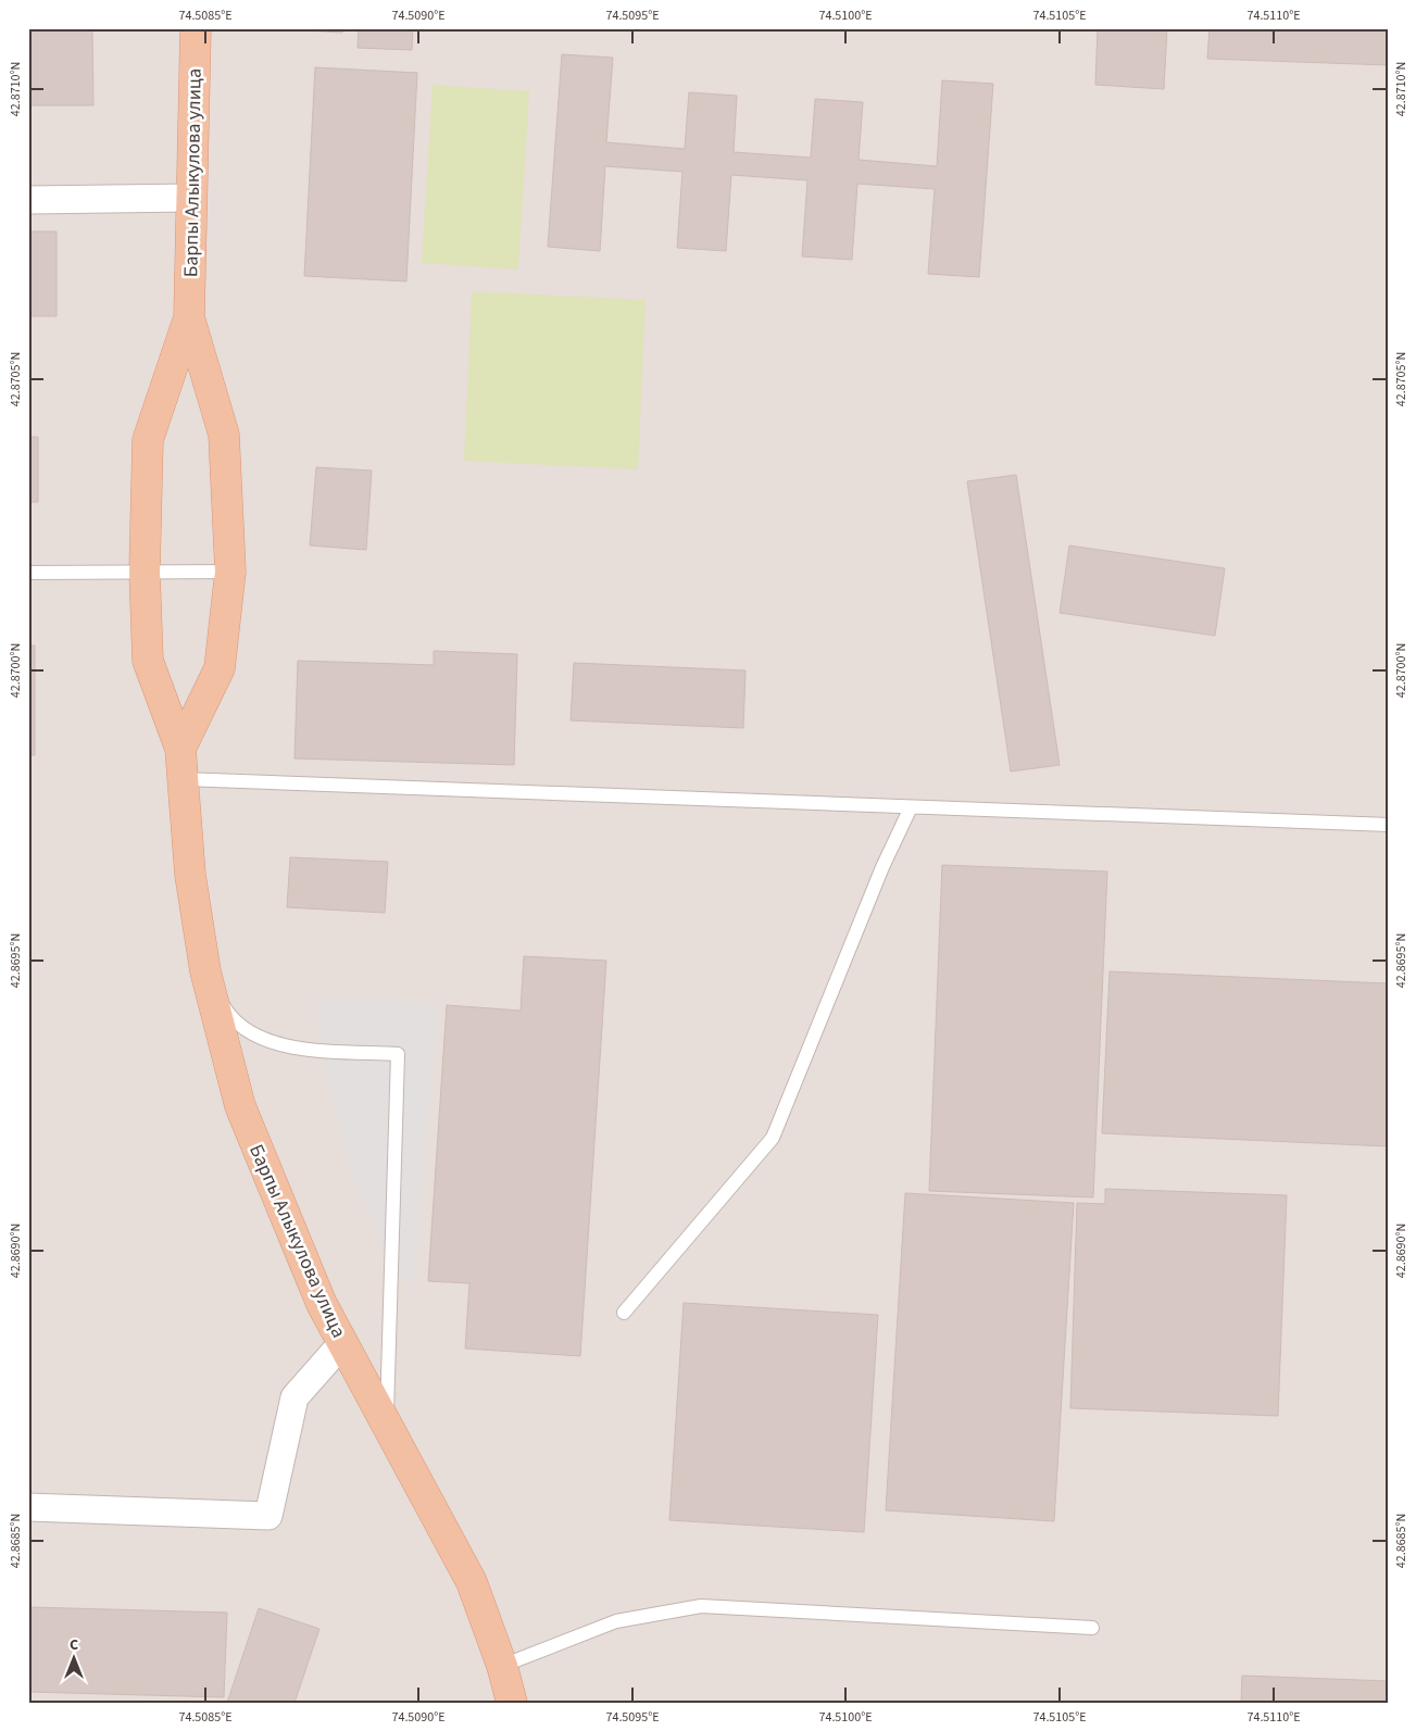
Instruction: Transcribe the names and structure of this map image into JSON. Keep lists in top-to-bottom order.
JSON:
{
  "streets": {
    "main road": ["Барпы Алыкулова улица"]
  },
  "north": "top",
  "coordinates": [
    "74.5085°E",
    "74.5090°E",
    "74.5095°E",
    "74.5100°E",
    "74.5105°E",
    "74.5110°E",
    "42.8710°N",
    "42.8705°N",
    "42.8700°N",
    "42.8695°N",
    "42.8690°N",
    "42.8685°N"
  ]
}
